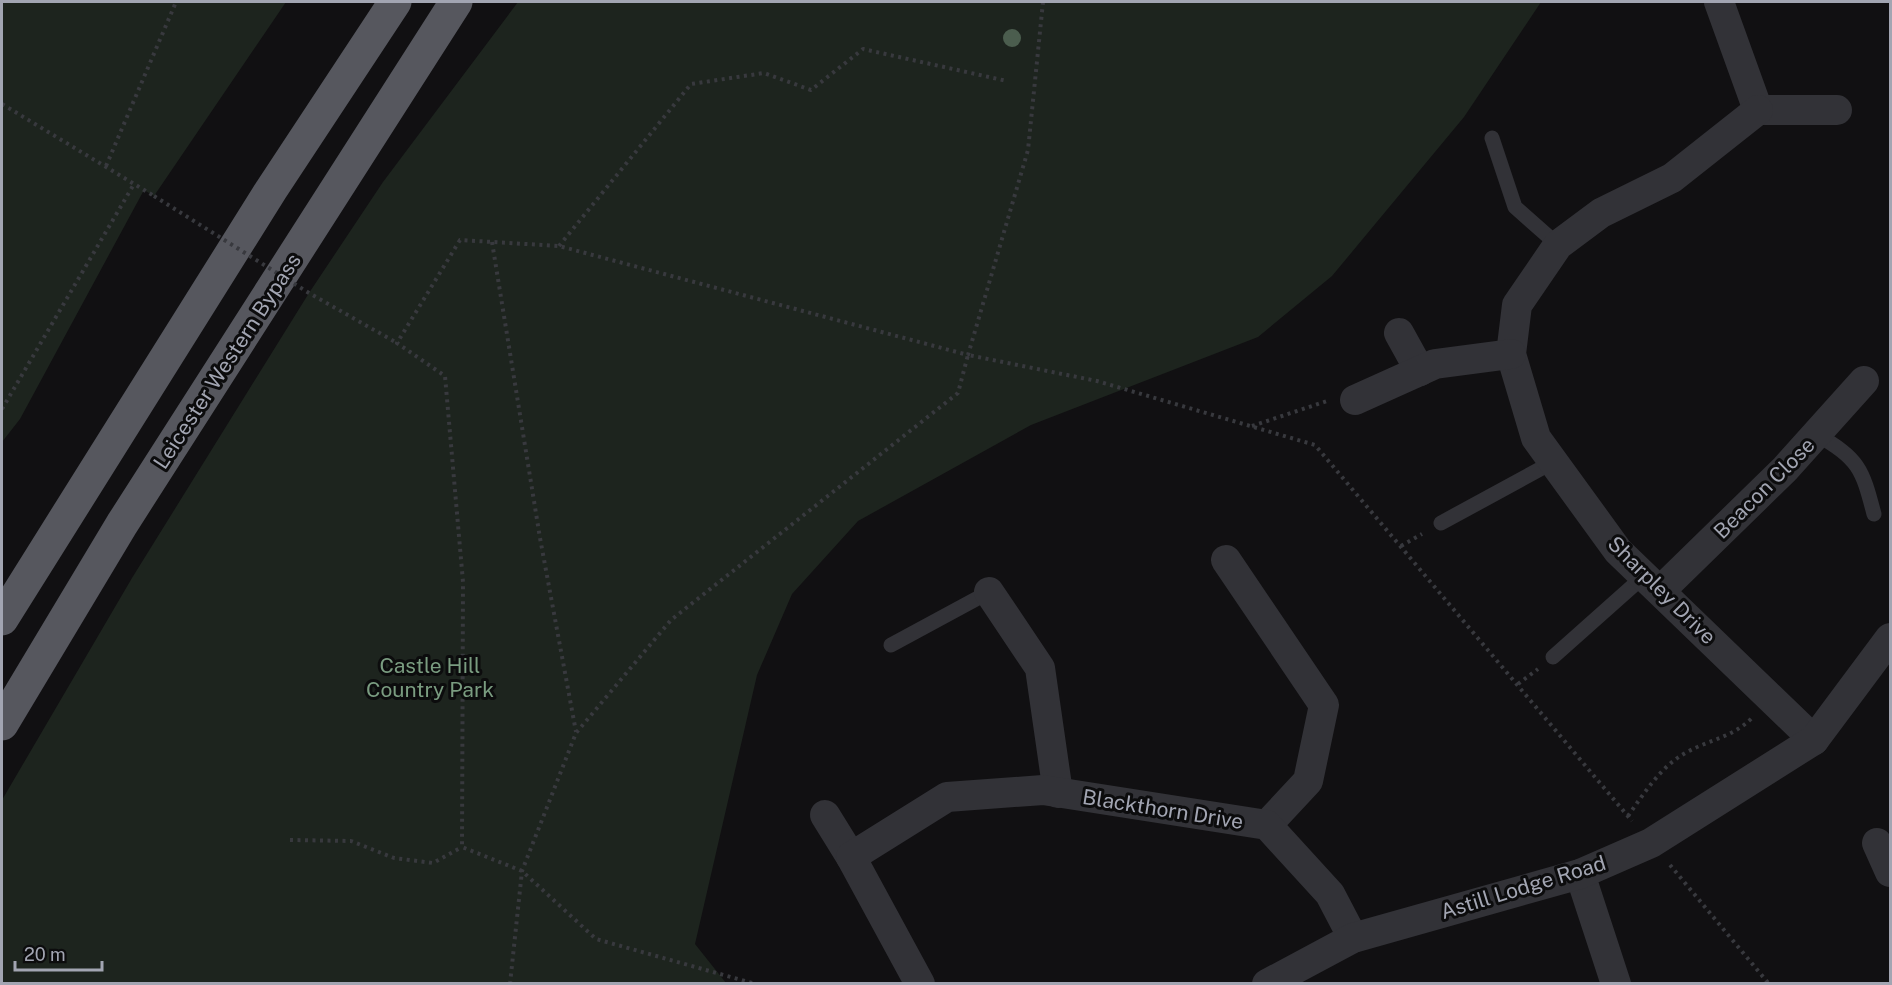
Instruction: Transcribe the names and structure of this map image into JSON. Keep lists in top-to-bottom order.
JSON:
{
  "streets": {
    "highway": ["Leicester Western Bypass"],
    "street": [
      "Beacon Close",
      "Sharpley Drive",
      "Blackthorn Drive",
      "Astill Lodge Road"
    ]
  },
  "crossings": [
    ["Beacon Close", "Sharpley Drive"],
    ["Sharpley Drive", "Astill Lodge Road"],
    ["Blackthorn Drive", "Astill Lodge Road"]
  ],
  "parks": ["Castle Hill Country Park"],
  "scale_bar": "20 m"
}
